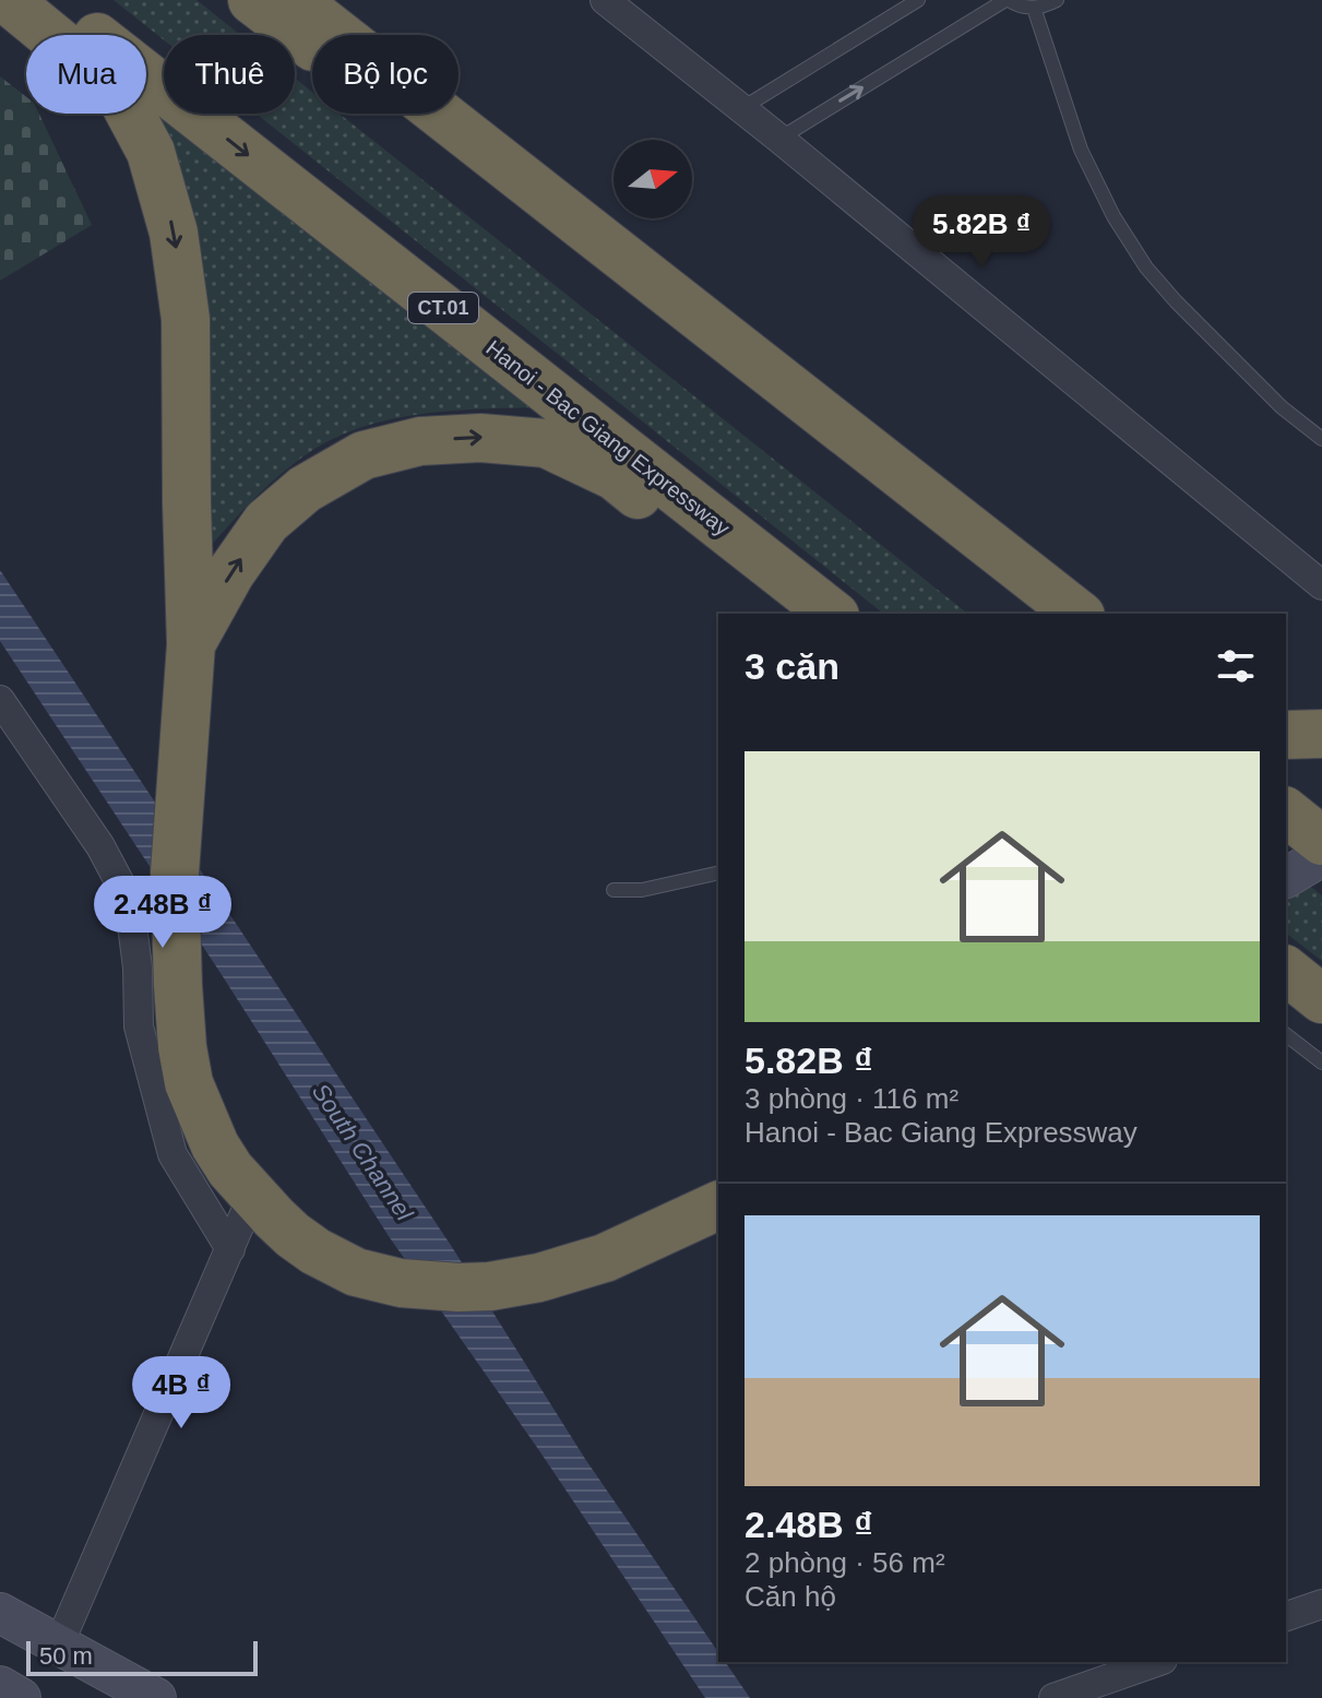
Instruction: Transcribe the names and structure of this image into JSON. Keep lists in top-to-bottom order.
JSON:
{
  "streets": {
    "highway": ["CT.01", "Hanoi - Bac Giang Expressway"]
  },
  "water": ["South Channel"],
  "scale_bar": "50 m",
  "north": "right",
  "page": {
    "chip": ["Mua", "Thuê", "Bộ lọc"],
    "price": ["5.82B ₫", "2.48B ₫", "4B ₫"],
    "heading": "3 căn",
    "list": [
      {
        "name": "5.82B ₫",
        "note": "3 phòng · 116 m² · Hanoi - Bac Giang Expressway"
      },
      {
        "name": "2.48B ₫",
        "note": "2 phòng · 56 m² · Căn hộ"
      }
    ],
    "scale": "50 m"
  }
}
